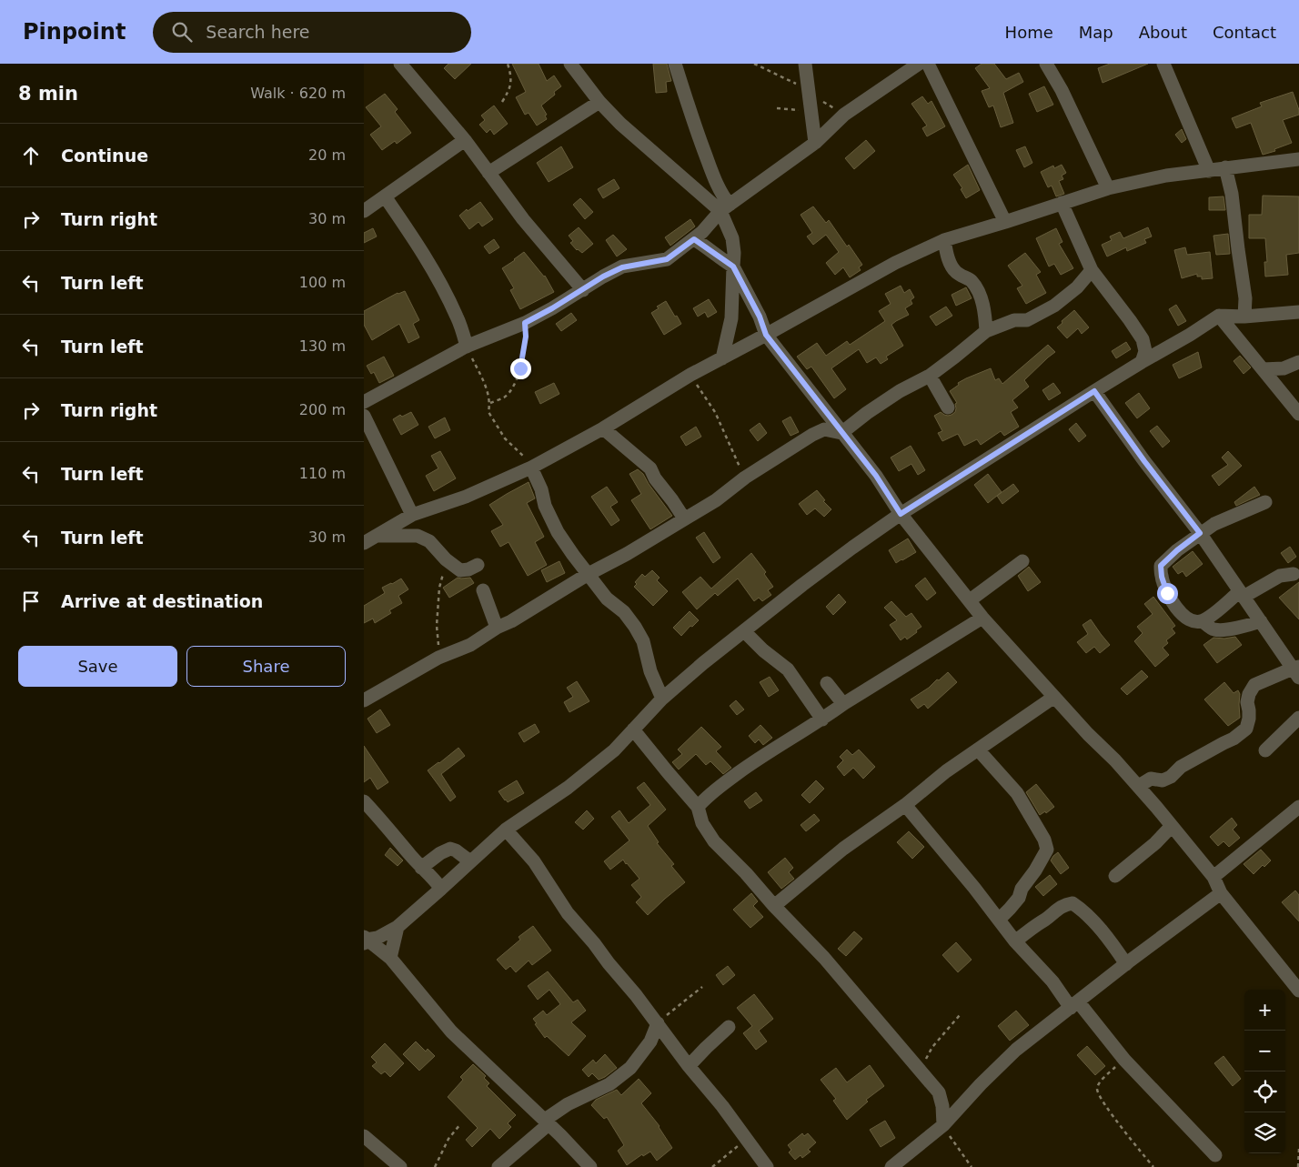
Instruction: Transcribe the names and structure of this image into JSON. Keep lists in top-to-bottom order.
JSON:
{
  "page": {
    "header": "Pinpoint",
    "search": "Search here",
    "nav": [
      "Home",
      "Map",
      "About",
      "Contact"
    ],
    "heading": ["8 min", "Walk · 620 m"],
    "list": [
      ["Continue", "20 m"],
      ["Turn right", "30 m"],
      ["Turn left", "100 m"],
      ["Turn left", "130 m"],
      ["Turn right", "200 m"],
      ["Turn left", "110 m"],
      ["Turn left", "30 m"],
      "Arrive at destination"
    ],
    "buttons": ["Save", "Share"],
    "map_buttons": ["+", "−"]
  }
}
